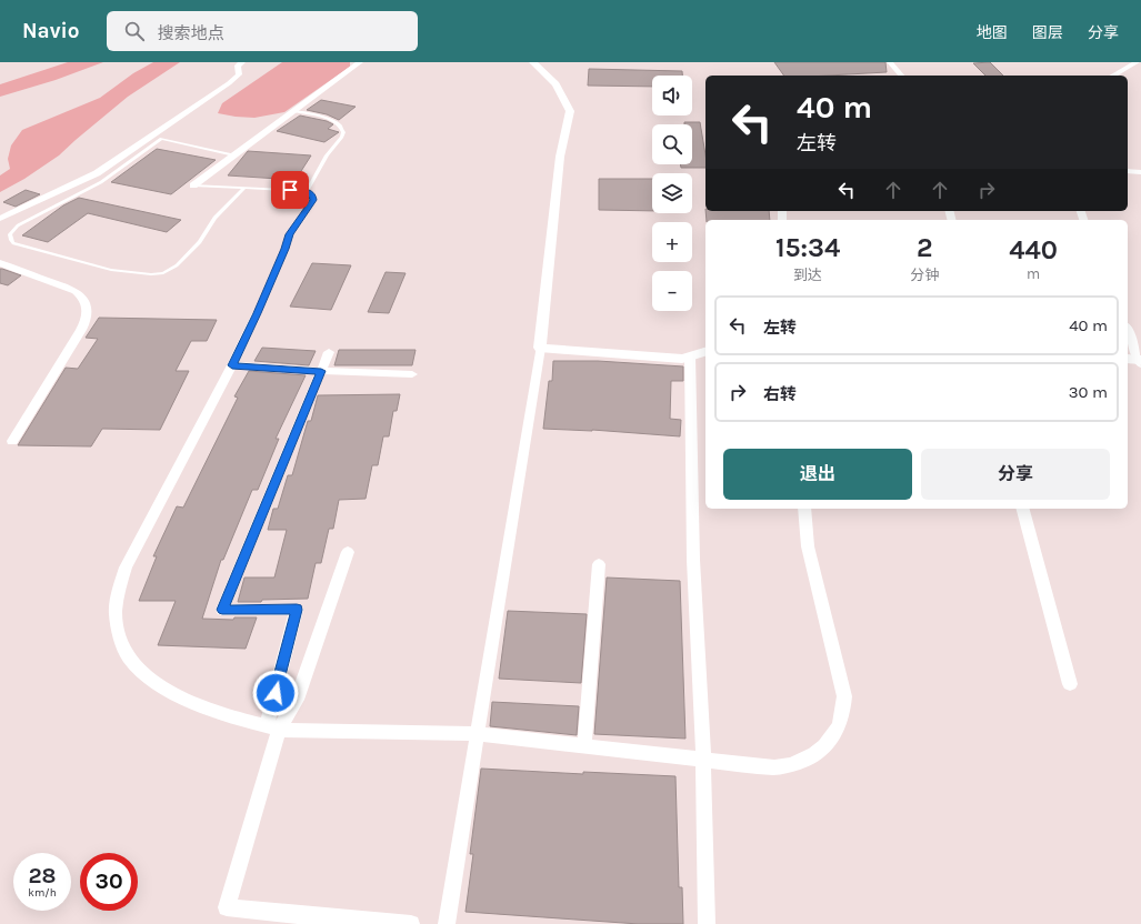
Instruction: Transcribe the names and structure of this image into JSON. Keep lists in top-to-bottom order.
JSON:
{
  "page": {
    "header": "Navio",
    "search": "搜索地点",
    "nav": ["地图", "图层", "分享"],
    "map_buttons": ["+", "−"],
    "turn": ["40 m", "左转"],
    "eta": [
      "15:34",
      "到达",
      "2",
      "分钟",
      "440",
      "m"
    ],
    "list": [
      {
        "name": "左转",
        "value": "40 m"
      },
      {
        "name": "右转",
        "value": "30 m"
      }
    ],
    "buttons": ["退出", "分享"],
    "speed": "28 km/h",
    "limit": "30"
  }
}
